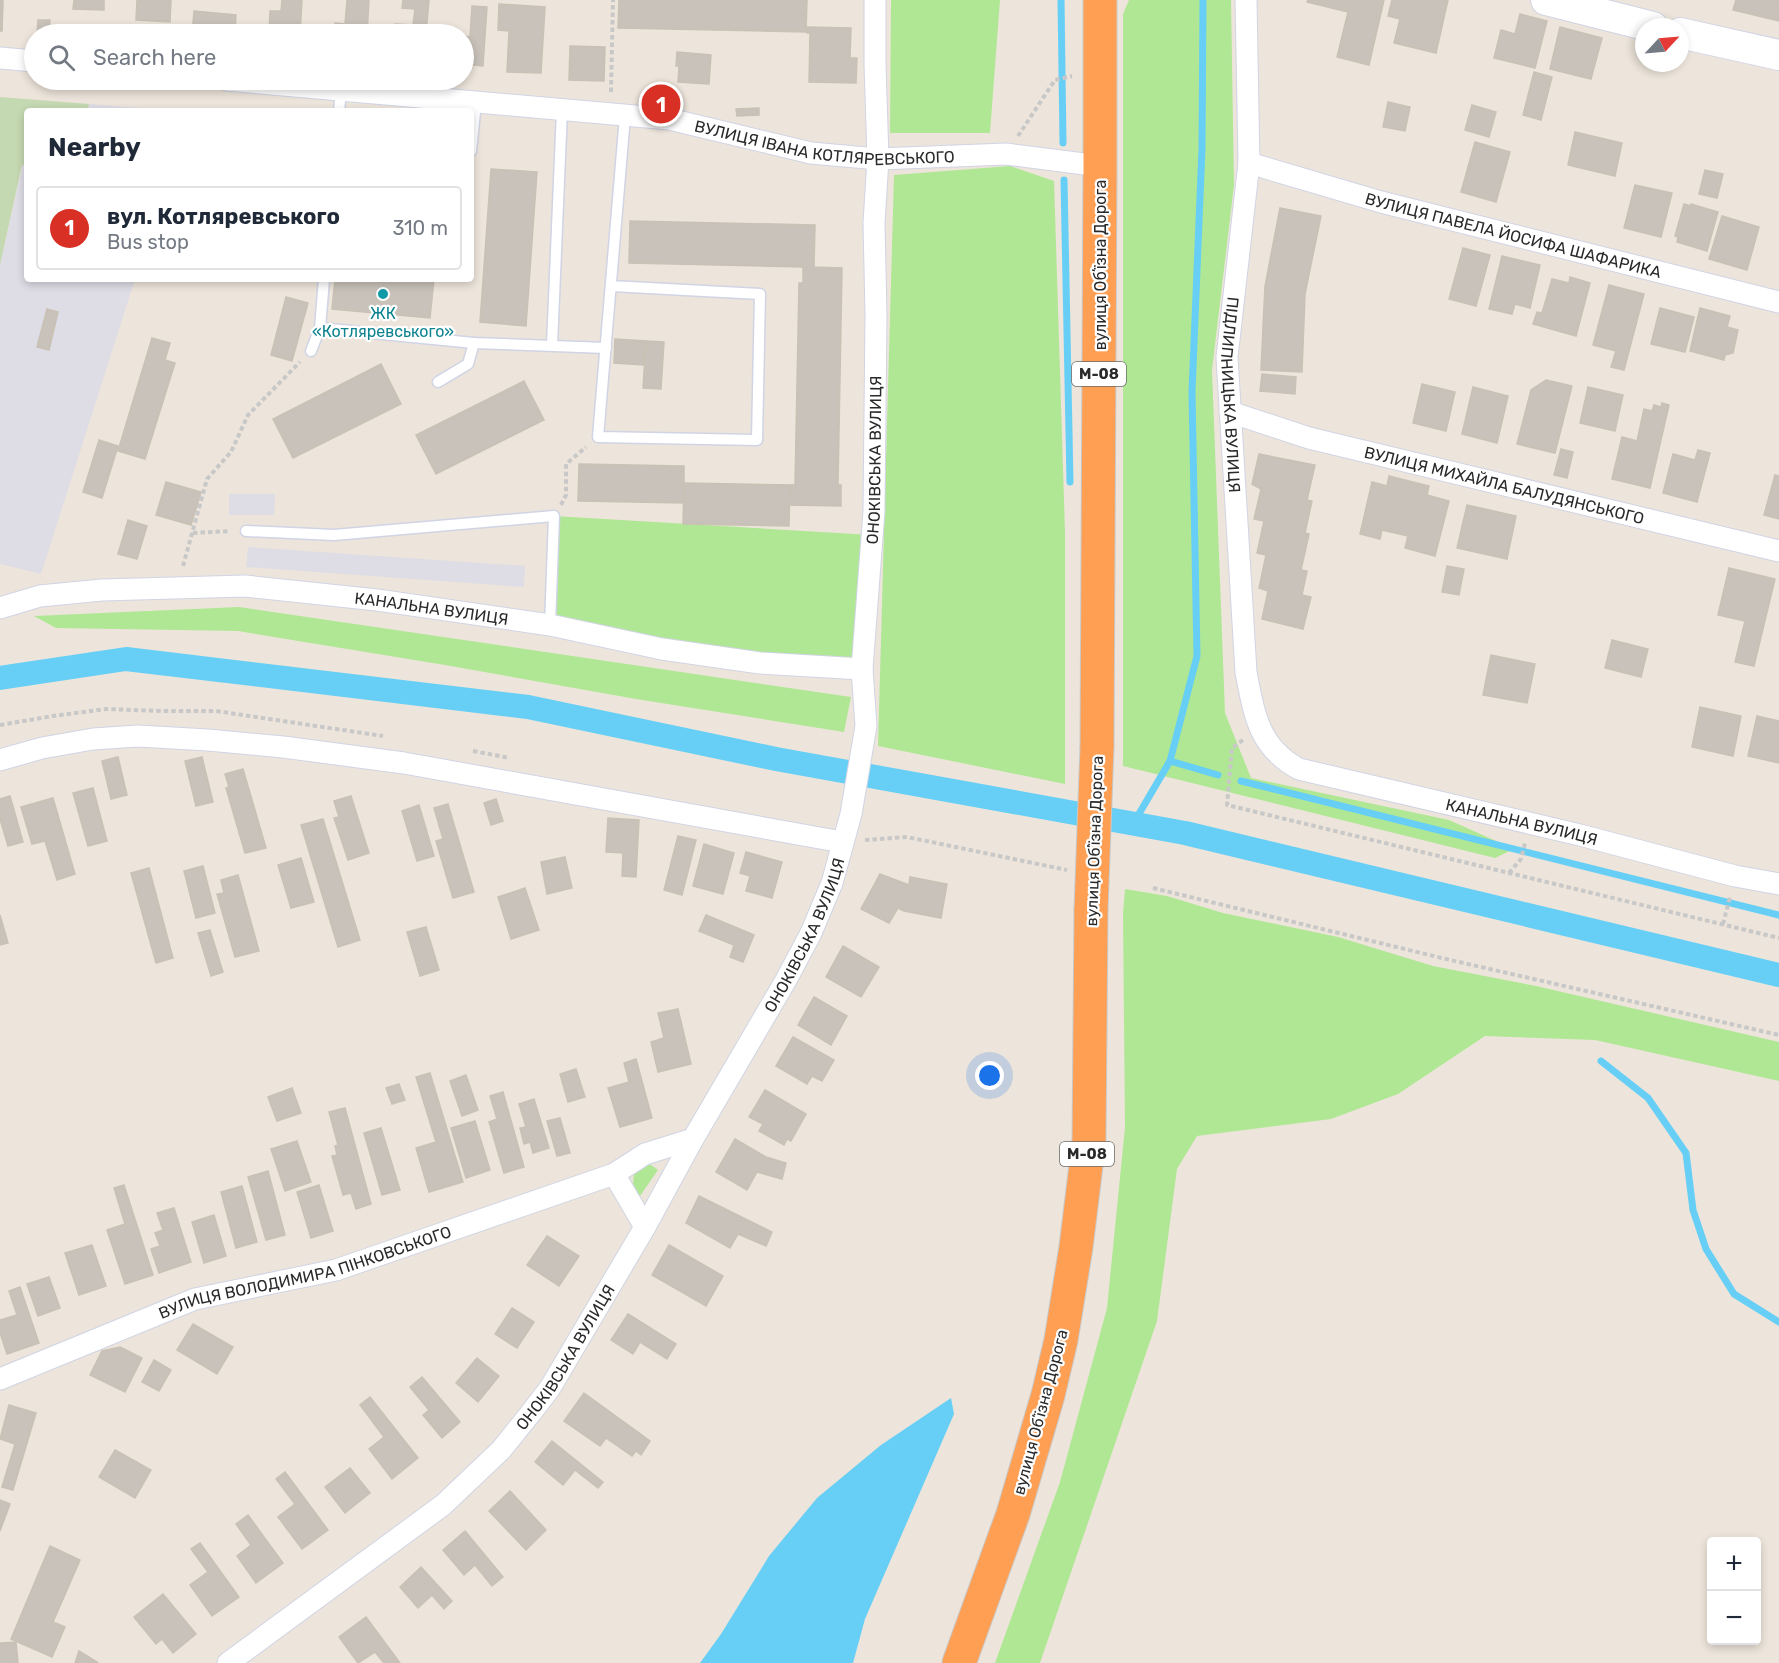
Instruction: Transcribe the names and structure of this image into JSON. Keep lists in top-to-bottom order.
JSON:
{
  "streets": {
    "highway": ["вулиця Обʼїзна Дорога", "М-08"],
    "street": [
      "ВУЛИЦЯ ІВАНА КОТЛЯРЕВСЬКОГО",
      "ВУЛИЦЯ ПАВЕЛА ЙОСИФА ШАФАРИКА",
      "ПІДЛИПНИЦЬКА ВУЛИЦЯ",
      "ОНОКІВСЬКА ВУЛИЦЯ",
      "ВУЛИЦЯ МИХАЙЛА БАЛУДЯНСЬКОГО",
      "КАНАЛЬНА ВУЛИЦЯ",
      "ВУЛИЦЯ ВОЛОДИМИРА ПІНКОВСЬКОГО"
    ]
  },
  "crossings": [
    ["ВУЛИЦЯ ІВАНА КОТЛЯРЕВСЬКОГО", "вулиця Обʼїзна Дорога"],
    ["ВУЛИЦЯ ІВАНА КОТЛЯРЕВСЬКОГО", "ОНОКІВСЬКА ВУЛИЦЯ"],
    ["ВУЛИЦЯ ПАВЕЛА ЙОСИФА ШАФАРИКА", "ПІДЛИПНИЦЬКА ВУЛИЦЯ"],
    ["ПІДЛИПНИЦЬКА ВУЛИЦЯ", "ВУЛИЦЯ МИХАЙЛА БАЛУДЯНСЬКОГО"],
    ["ПІДЛИПНИЦЬКА ВУЛИЦЯ", "КАНАЛЬНА ВУЛИЦЯ"],
    ["ОНОКІВСЬКА ВУЛИЦЯ", "КАНАЛЬНА ВУЛИЦЯ"],
    ["ОНОКІВСЬКА ВУЛИЦЯ", "ВУЛИЦЯ ВОЛОДИМИРА ПІНКОВСЬКОГО"]
  ],
  "places": ["ЖК «Котляревського»"],
  "north": "top right",
  "page": {
    "search": "Search here",
    "pins": "1",
    "heading": "Nearby",
    "list": [
      {
        "mark": "1",
        "name": "вул. Котляревського",
        "note": "Bus stop",
        "value": "310 m"
      }
    ],
    "map_buttons": ["+", "−"]
  }
}
